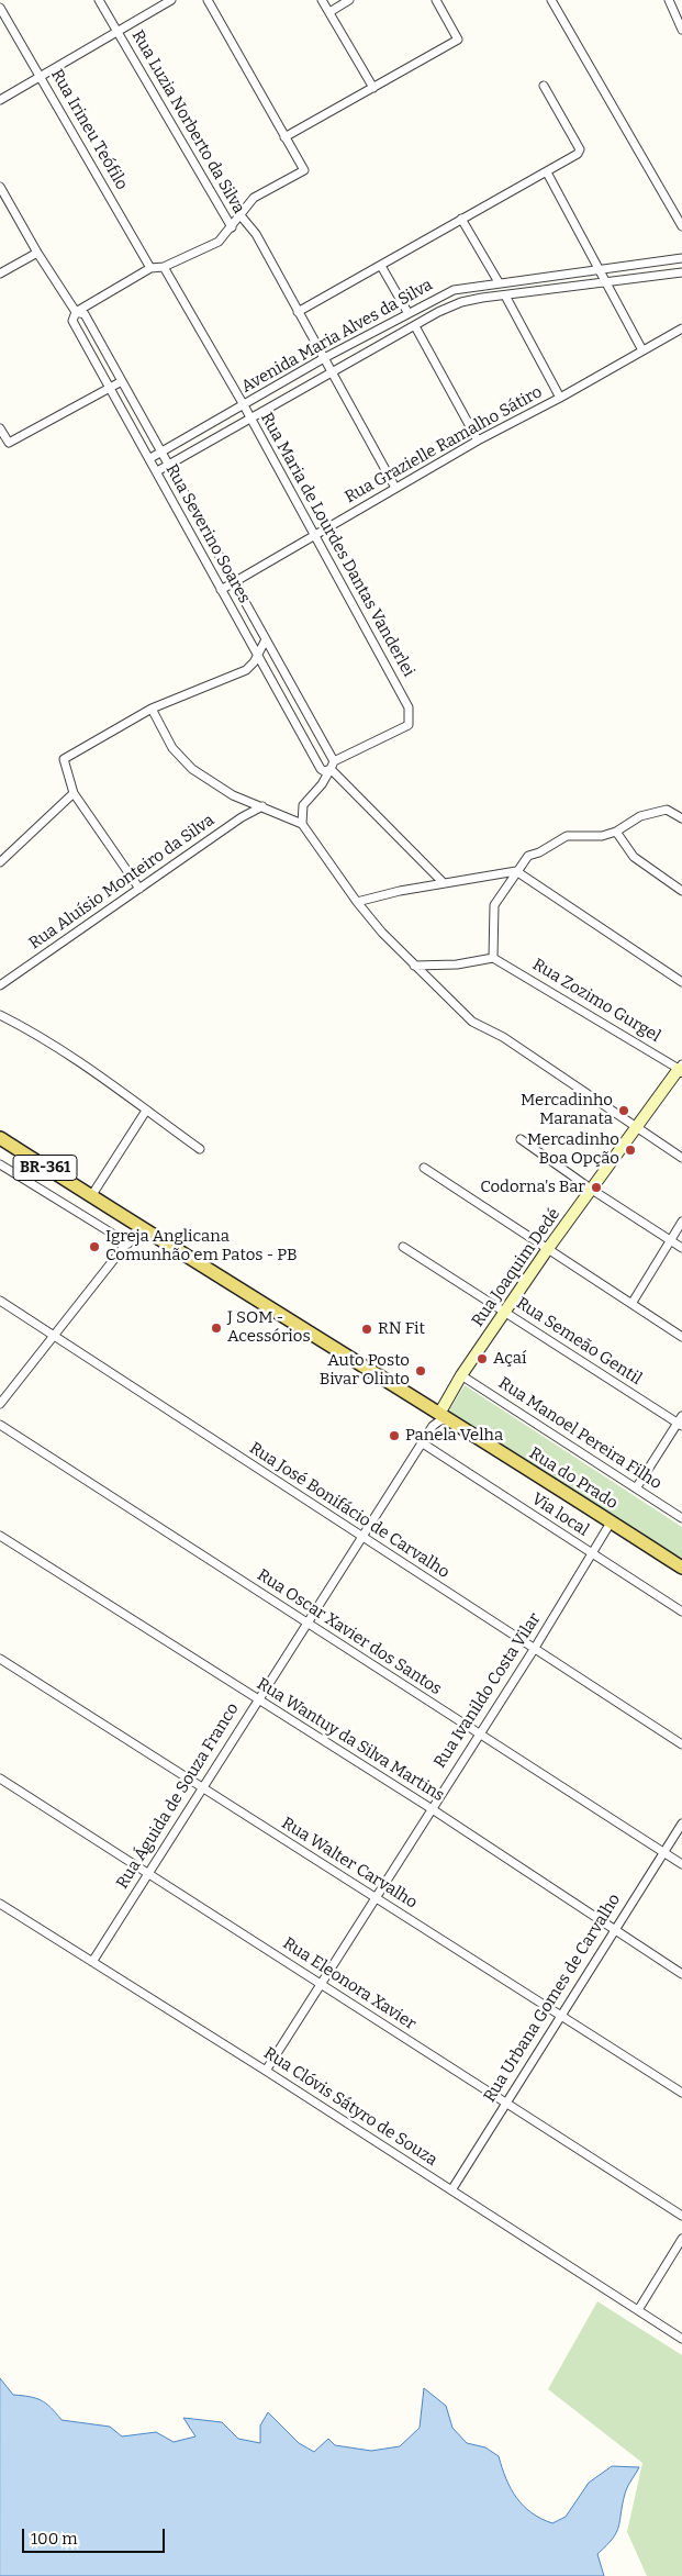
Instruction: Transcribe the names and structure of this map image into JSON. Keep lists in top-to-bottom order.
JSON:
{
  "streets": {
    "main road": ["BR-361", "Rua do Prado"],
    "street": [
      "Rua Luzia Norberto da Silva",
      "Rua Irineu Teófilo",
      "Avenida Maria Alves da Silva",
      "Rua Grazielle Ramalho Sátiro",
      "Rua Severino Soares",
      "Rua Maria de Lourdes Dantas Vanderlei",
      "Rua Aluísio Monteiro da Silva",
      "Rua Zozimo Gurgel",
      "Rua Joaquim Dedé",
      "Rua Semeão Gentil",
      "Rua Manoel Pereira Filho",
      "Rua José Bonifácio de Carvalho",
      "Via local",
      "Rua Oscar Xavier dos Santos",
      "Rua Ivanildo Costa Vilar",
      "Rua Wantuy da Silva Martins",
      "Rua Águida de Souza Franco",
      "Rua Walter Carvalho",
      "Rua Eleonora Xavier",
      "Rua Urbana Gomes de Carvalho",
      "Rua Clóvis Sátyro de Souza"
    ]
  },
  "crossings": [
    ["Avenida Maria Alves da Silva", "Rua Severino Soares"],
    ["Avenida Maria Alves da Silva", "Rua Maria de Lourdes Dantas Vanderlei"],
    ["Rua Grazielle Ramalho Sátiro", "Rua Severino Soares"],
    ["Rua Grazielle Ramalho Sátiro", "Rua Maria de Lourdes Dantas Vanderlei"],
    ["Rua Severino Soares", "Rua Maria de Lourdes Dantas Vanderlei"],
    ["Rua Zozimo Gurgel", "Rua Joaquim Dedé"],
    ["Rua Joaquim Dedé", "Rua Semeão Gentil"],
    ["Rua Joaquim Dedé", "Rua Manoel Pereira Filho"],
    ["Rua Joaquim Dedé", "Rua do Prado"],
    ["Rua do Prado", "Rua Ivanildo Costa Vilar"],
    ["Rua José Bonifácio de Carvalho", "Rua Ivanildo Costa Vilar"],
    ["Rua José Bonifácio de Carvalho", "Rua Águida de Souza Franco"],
    ["Via local", "Rua Ivanildo Costa Vilar"],
    ["Via local", "Rua Águida de Souza Franco"],
    ["Rua Oscar Xavier dos Santos", "Rua Ivanildo Costa Vilar"],
    ["Rua Oscar Xavier dos Santos", "Rua Águida de Souza Franco"],
    ["Rua Oscar Xavier dos Santos", "Rua Urbana Gomes de Carvalho"],
    ["Rua Ivanildo Costa Vilar", "Rua Wantuy da Silva Martins"],
    ["Rua Ivanildo Costa Vilar", "Rua Walter Carvalho"],
    ["Rua Ivanildo Costa Vilar", "Rua Eleonora Xavier"],
    ["Rua Ivanildo Costa Vilar", "Rua Clóvis Sátyro de Souza"],
    ["Rua Wantuy da Silva Martins", "Rua Águida de Souza Franco"],
    ["Rua Wantuy da Silva Martins", "Rua Urbana Gomes de Carvalho"],
    ["Rua Águida de Souza Franco", "Rua Walter Carvalho"],
    ["Rua Águida de Souza Franco", "Rua Eleonora Xavier"],
    ["Rua Águida de Souza Franco", "Rua Clóvis Sátyro de Souza"],
    ["Rua Walter Carvalho", "Rua Urbana Gomes de Carvalho"],
    ["Rua Eleonora Xavier", "Rua Urbana Gomes de Carvalho"],
    ["Rua Urbana Gomes de Carvalho", "Rua Clóvis Sátyro de Souza"]
  ],
  "places": [
    "Mercadinho Maranata",
    "Mercadinho Boa Opção",
    "Codorna's Bar",
    "Igreja Anglicana Comunhão em Patos - PB",
    "J SOM - Acessórios",
    "RN Fit",
    "Açaí",
    "Auto Posto Bivar Olinto",
    "Panela Velha"
  ],
  "scale_bar": "100 m"
}
